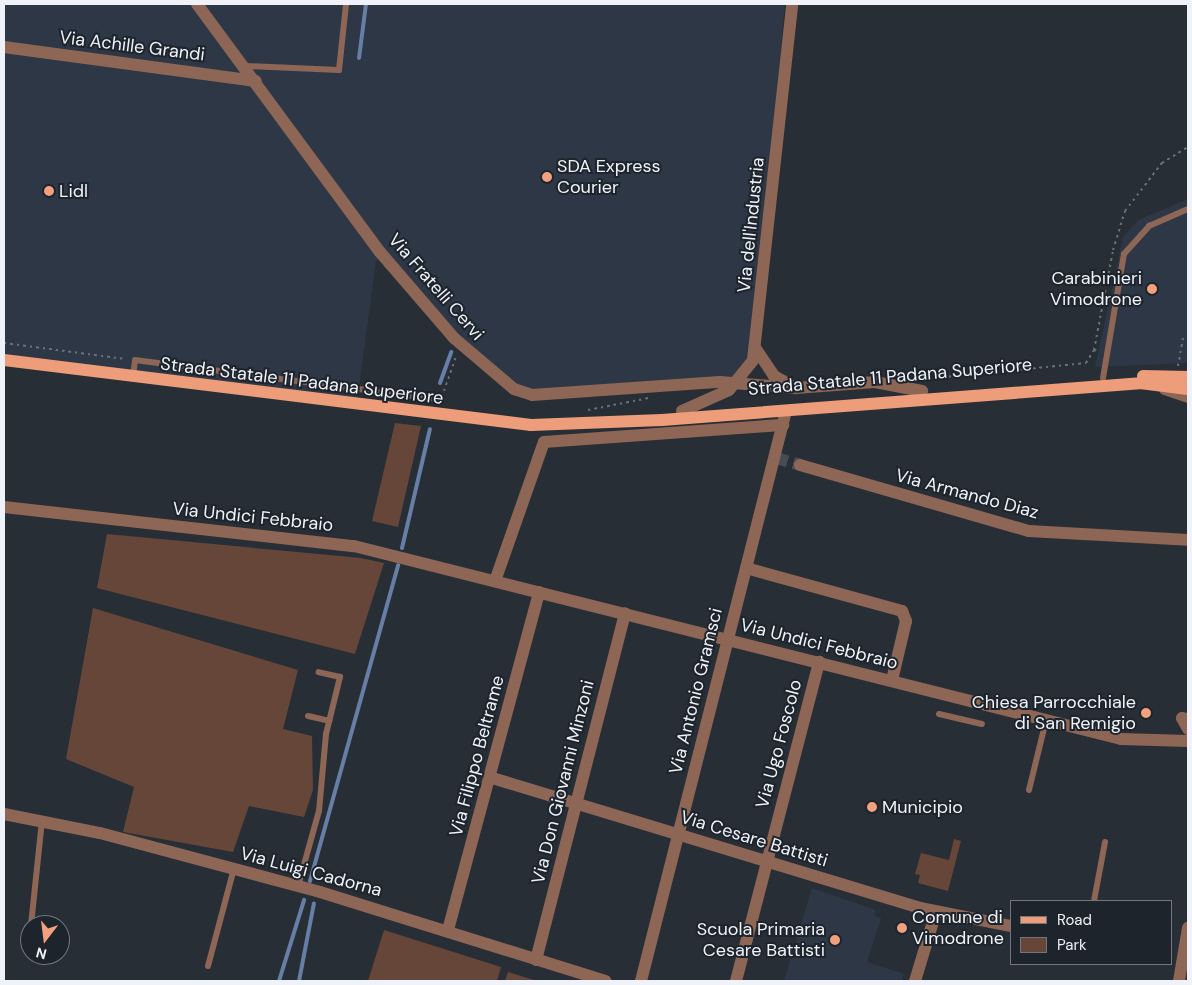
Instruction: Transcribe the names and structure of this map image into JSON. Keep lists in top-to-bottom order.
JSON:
{
  "streets": {
    "main road": ["Strada Statale 11 Padana Superiore"],
    "street": [
      "Via Achille Grandi",
      "Via dell'Industria",
      "Via Fratelli Cervi",
      "Via Armando Diaz",
      "Via Undici Febbraio",
      "Via Antonio Gramsci",
      "Via Ugo Foscolo",
      "Via Filippo Beltrame",
      "Via Don Giovanni Minzoni",
      "Via Cesare Battisti",
      "Via Luigi Cadorna"
    ]
  },
  "crossings": [
    ["Via Achille Grandi", "Via Fratelli Cervi"],
    ["Via dell'Industria", "Via Fratelli Cervi"],
    ["Via dell'Industria", "Strada Statale 11 Padana Superiore"],
    ["Via Fratelli Cervi", "Strada Statale 11 Padana Superiore"],
    ["Strada Statale 11 Padana Superiore", "Via Antonio Gramsci"],
    ["Via Undici Febbraio", "Via Antonio Gramsci"],
    ["Via Undici Febbraio", "Via Ugo Foscolo"],
    ["Via Undici Febbraio", "Via Filippo Beltrame"],
    ["Via Undici Febbraio", "Via Don Giovanni Minzoni"],
    ["Via Antonio Gramsci", "Via Cesare Battisti"],
    ["Via Ugo Foscolo", "Via Cesare Battisti"],
    ["Via Filippo Beltrame", "Via Cesare Battisti"],
    ["Via Filippo Beltrame", "Via Luigi Cadorna"],
    ["Via Don Giovanni Minzoni", "Via Cesare Battisti"],
    ["Via Don Giovanni Minzoni", "Via Luigi Cadorna"]
  ],
  "places": [
    "SDA Express Courier",
    "Lidl",
    "Carabinieri Vimodrone",
    "Chiesa Parrocchiale di San Remigio",
    "Municipio",
    "Comune di Vimodrone",
    "Scuola Primaria Cesare Battisti"
  ],
  "legend": ["Road", "Park"],
  "north": "bottom"
}
